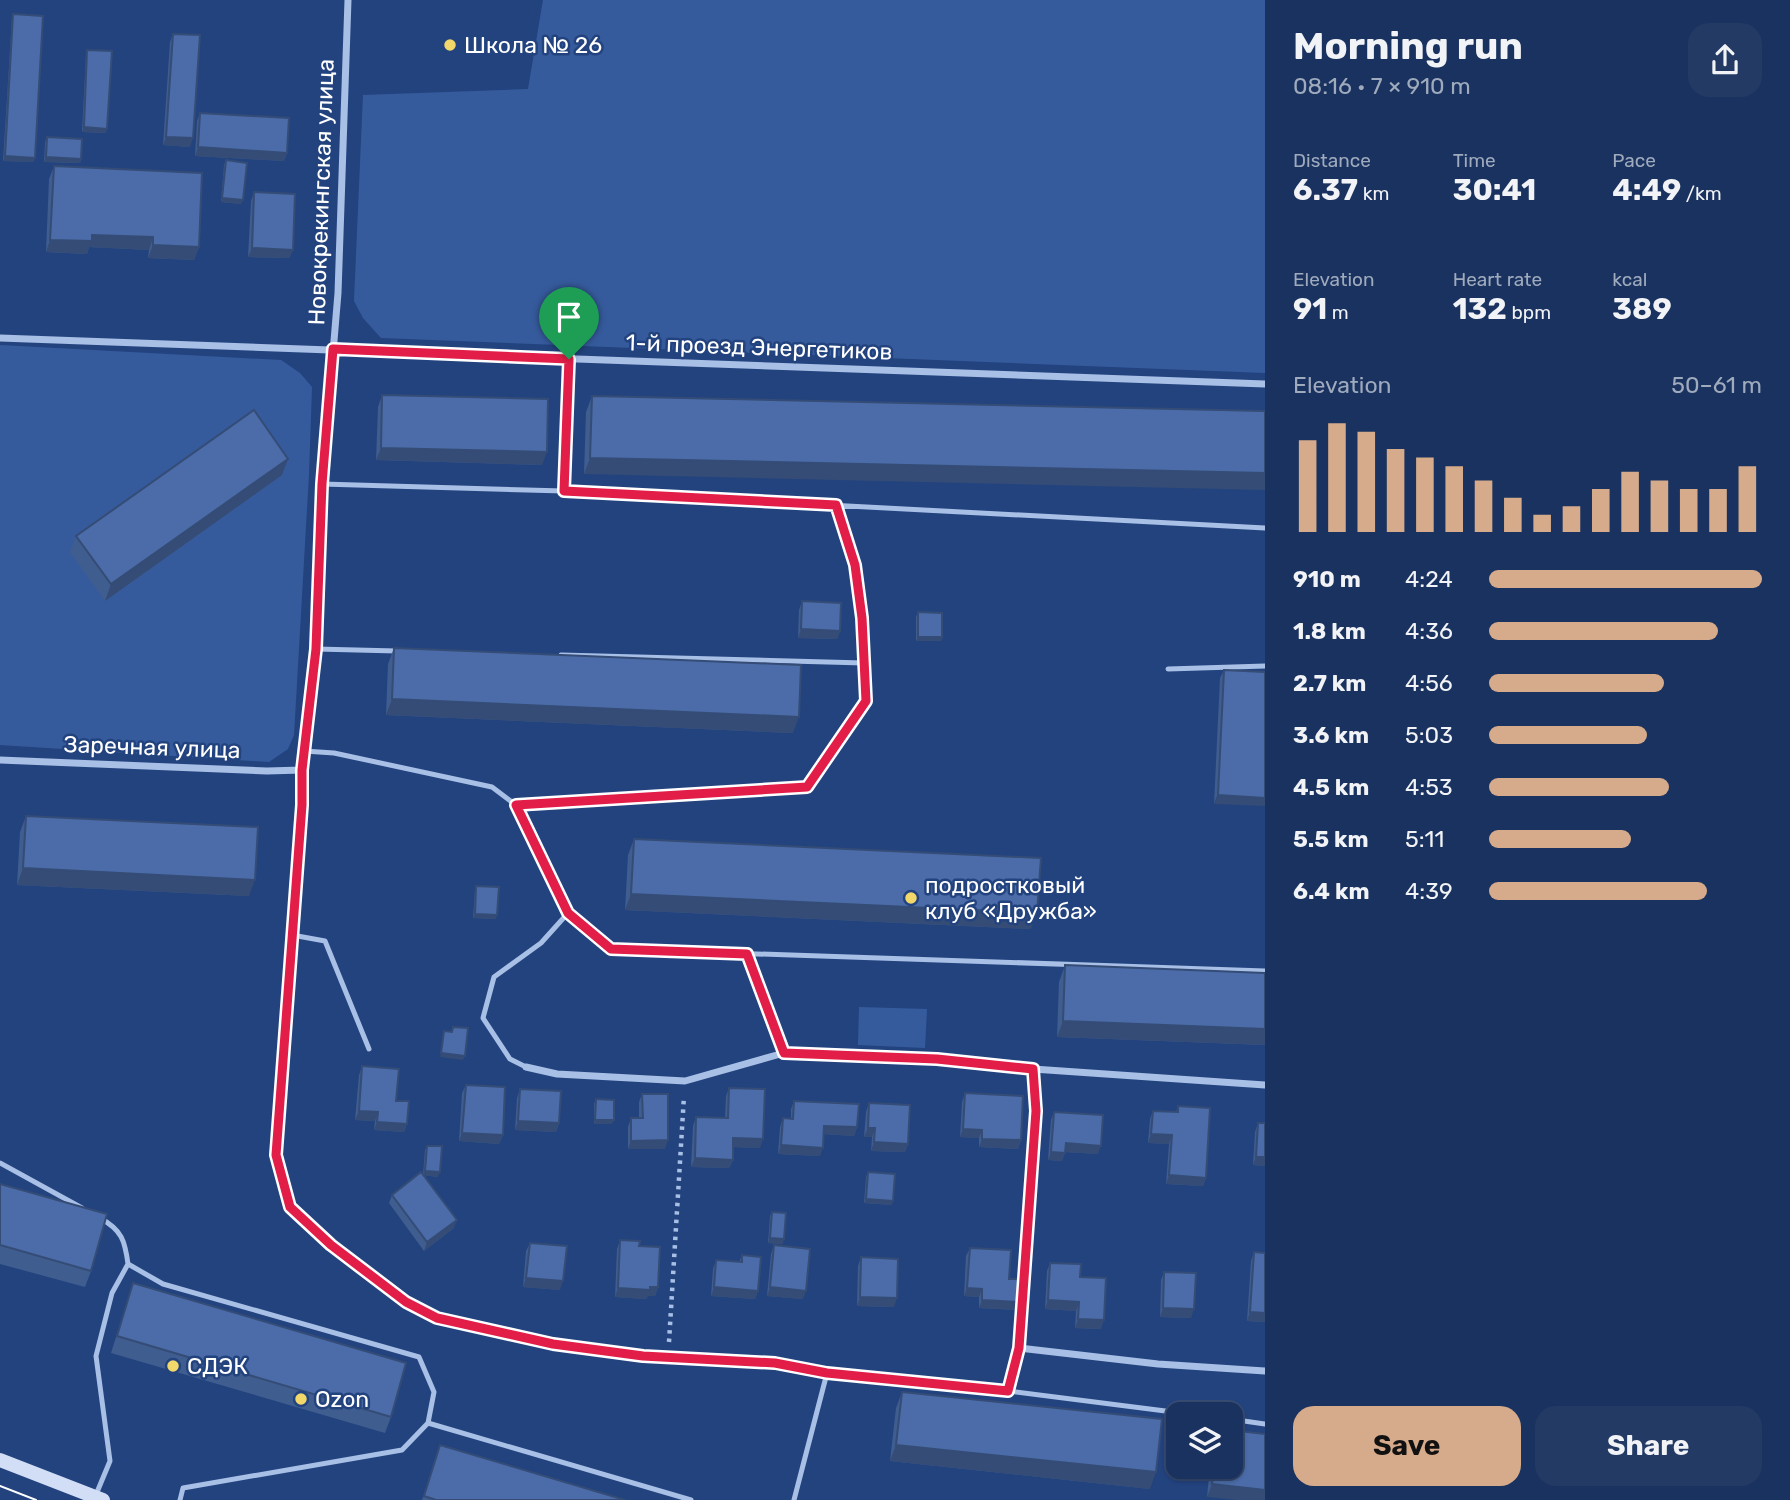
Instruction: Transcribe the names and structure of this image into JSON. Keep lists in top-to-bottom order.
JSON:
{
  "streets": {
    "street": ["Новокрекингская улица", "1-й проезд Энергетиков", "Заречная улица"]
  },
  "crossings": [
    ["Новокрекингская улица", "1-й проезд Энергетиков"],
    ["Новокрекингская улица", "Заречная улица"]
  ],
  "places": [
    "Школа № 26",
    "подростковый клуб «Дружба»",
    "СДЭК",
    "Ozon"
  ],
  "page": {
    "heading": ["Morning run", "08:16 · 7 × 910 m"],
    "stats": [
      ["Distance", "6.37 km"],
      ["Time", "30:41"],
      ["Pace", "4:49 /km"],
      ["Elevation", "91 m"],
      ["Heart rate", "132 bpm"],
      ["kcal", "389"]
    ],
    "chart": ["Elevation", "50–61 m"],
    "list": [
      {
        "name": "910 m",
        "note": "4:24"
      },
      {
        "name": "1.8 km",
        "note": "4:36"
      },
      {
        "name": "2.7 km",
        "note": "4:56"
      },
      {
        "name": "3.6 km",
        "note": "5:03"
      },
      {
        "name": "4.5 km",
        "note": "4:53"
      },
      {
        "name": "5.5 km",
        "note": "5:11"
      },
      {
        "name": "6.4 km",
        "note": "4:39"
      }
    ],
    "buttons": ["Save", "Share"]
  }
}
